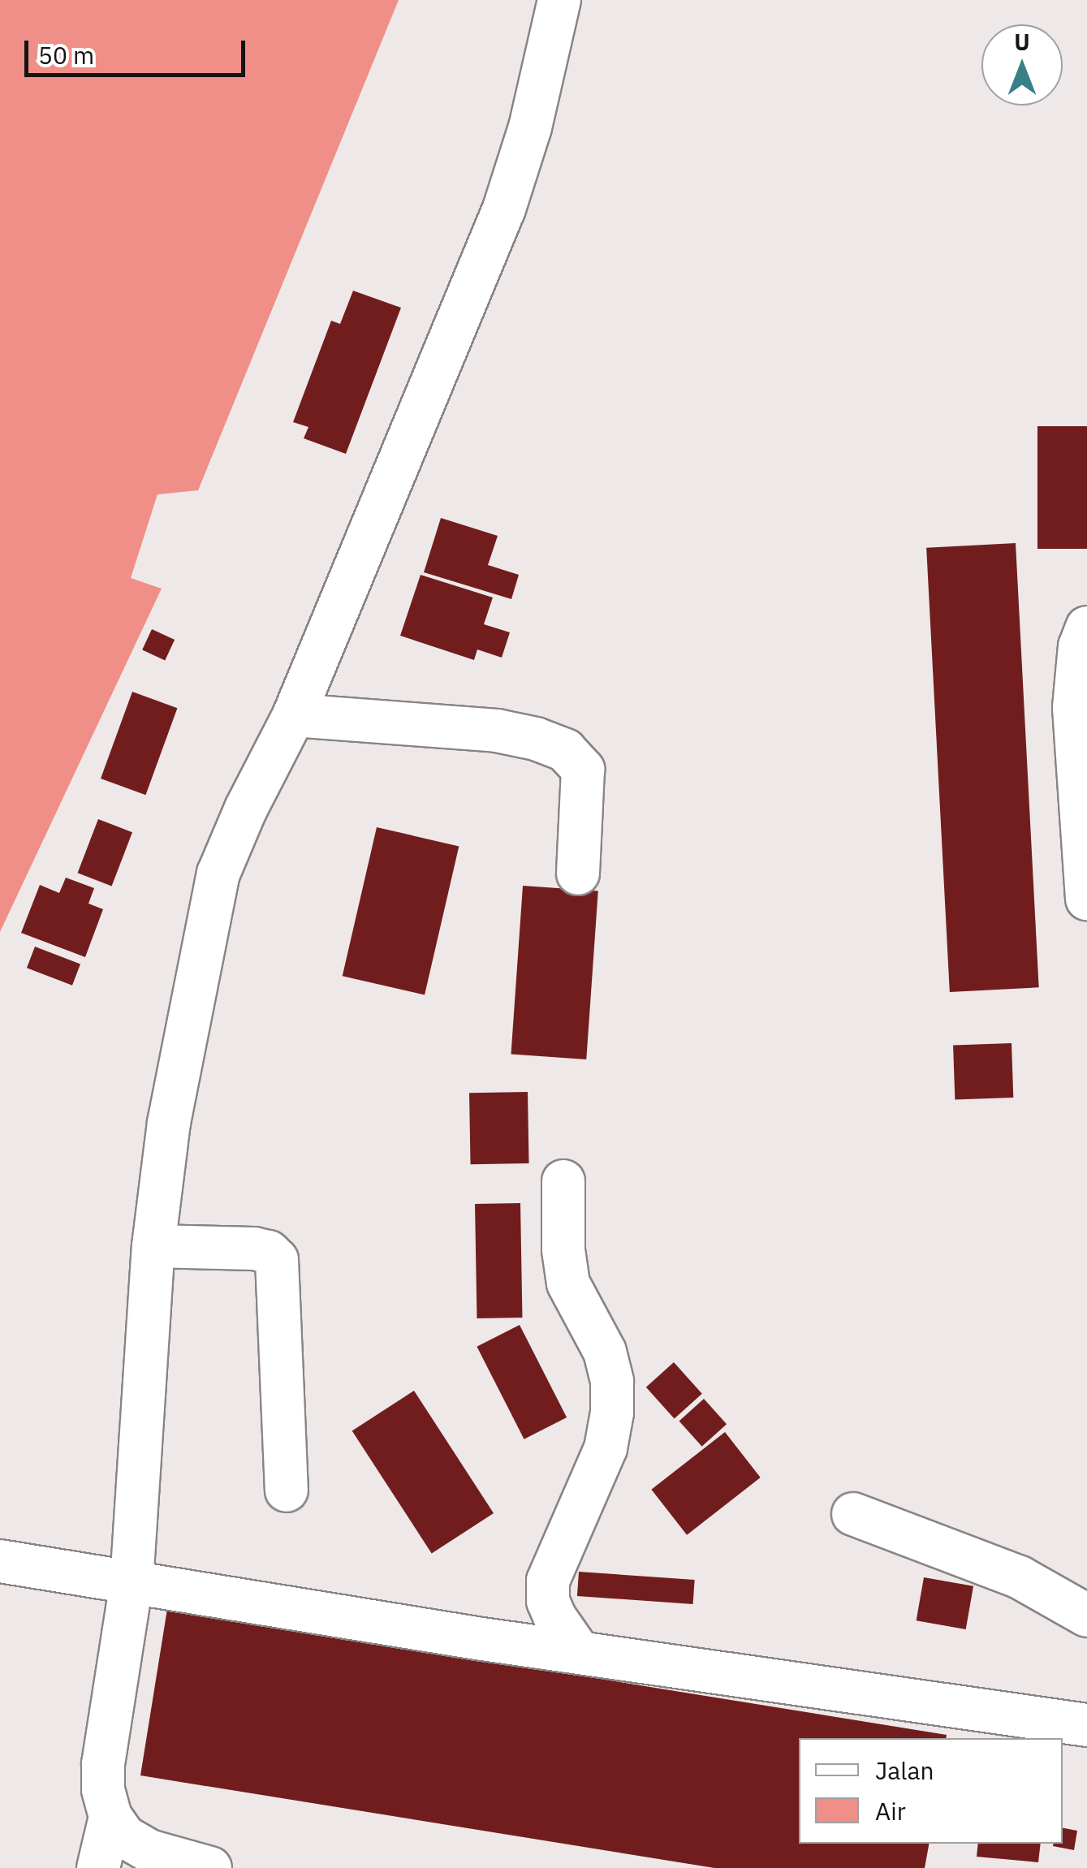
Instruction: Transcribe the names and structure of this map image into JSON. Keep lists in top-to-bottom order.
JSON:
{
  "legend": ["Jalan", "Air"],
  "scale_bar": "50 m",
  "north": "top"
}
